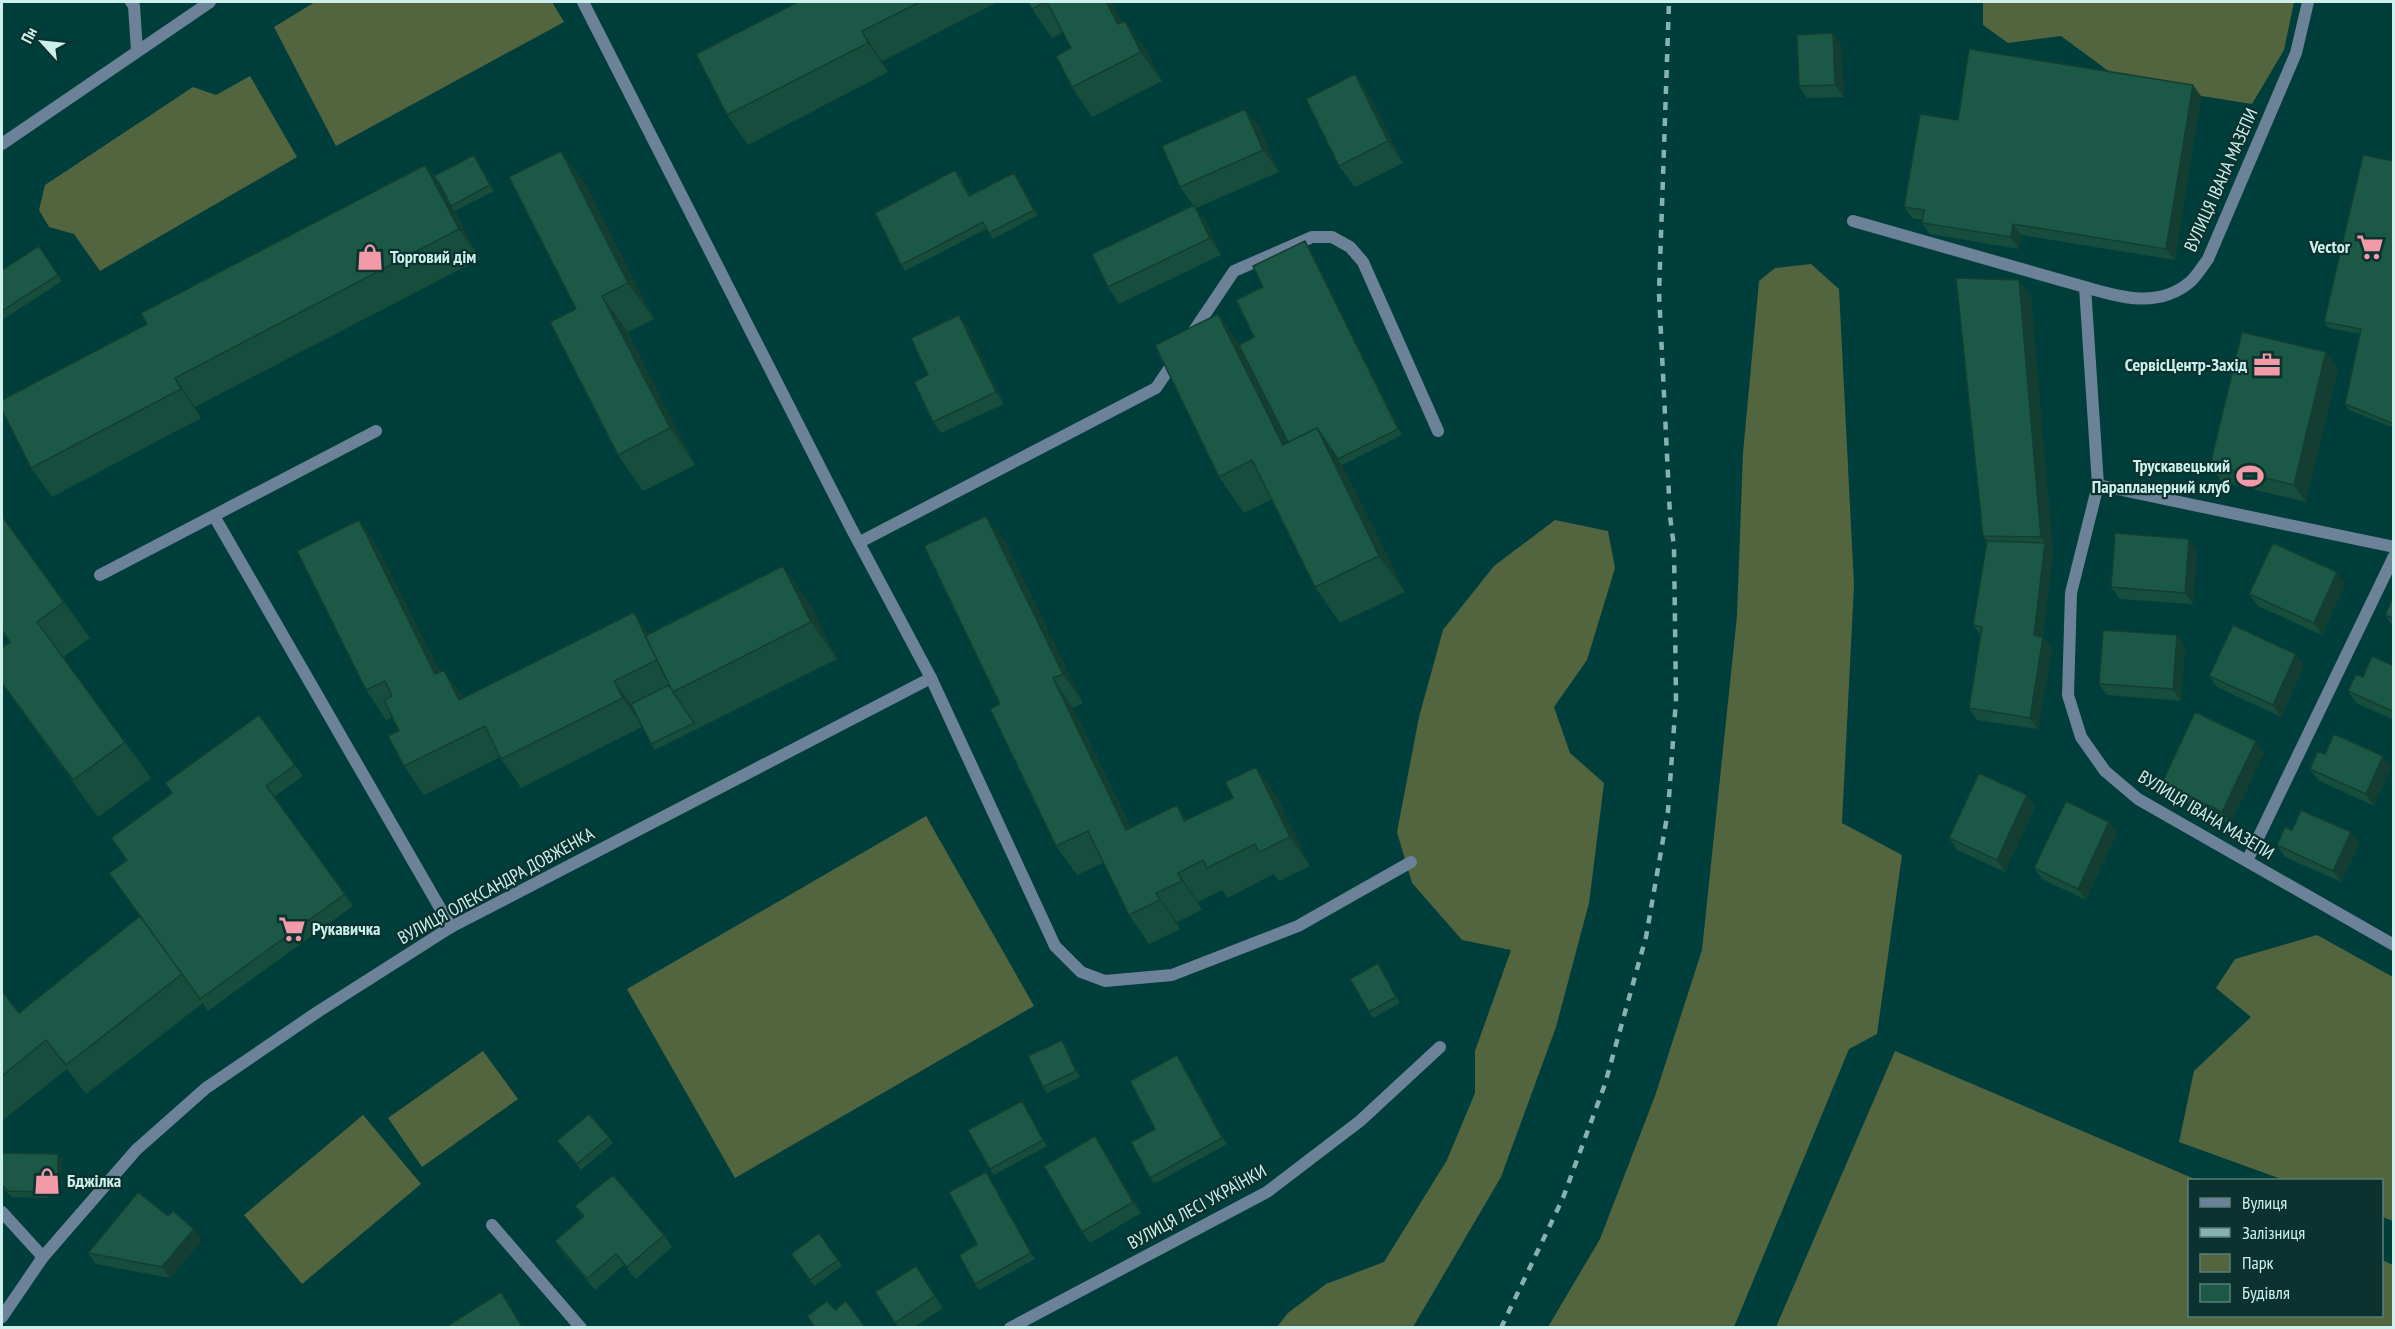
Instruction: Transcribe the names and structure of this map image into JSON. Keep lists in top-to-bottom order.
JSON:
{
  "streets": {
    "street": ["ВУЛИЦЯ ІВАНА МАЗЕПИ", "ВУЛИЦЯ ОЛЕКСАНДРА ДОВЖЕНКА", "ВУЛИЦЯ ЛЕСІ УКРАЇНКИ"]
  },
  "places": {
    "supermarket": ["Vector", "Рукавичка"],
    "shop": ["Торговий дім", "Бджілка"],
    "office": ["СервісЦентр-Захід"],
    "sports": ["Трускавецький Парапланерний клуб"]
  },
  "legend": [
    "Вулиця",
    "Залізниця",
    "Парк",
    "Будівля"
  ],
  "north": "top left"
}
